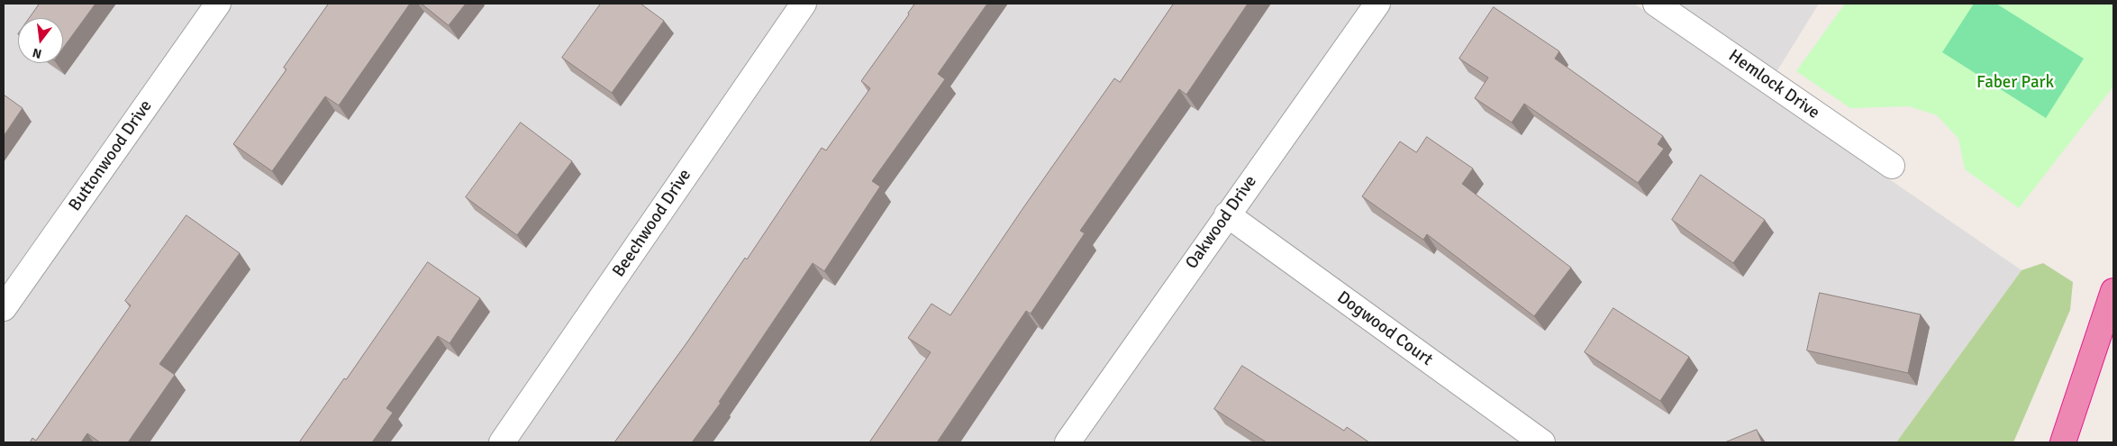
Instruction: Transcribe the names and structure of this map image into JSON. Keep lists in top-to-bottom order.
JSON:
{
  "streets": {
    "street": [
      "Hemlock Drive",
      "Buttonwood Drive",
      "Oakwood Drive",
      "Beechwood Drive",
      "Dogwood Court"
    ]
  },
  "crossings": [
    ["Oakwood Drive", "Dogwood Court"]
  ],
  "parks": ["Faber Park"],
  "north": "bottom"
}
